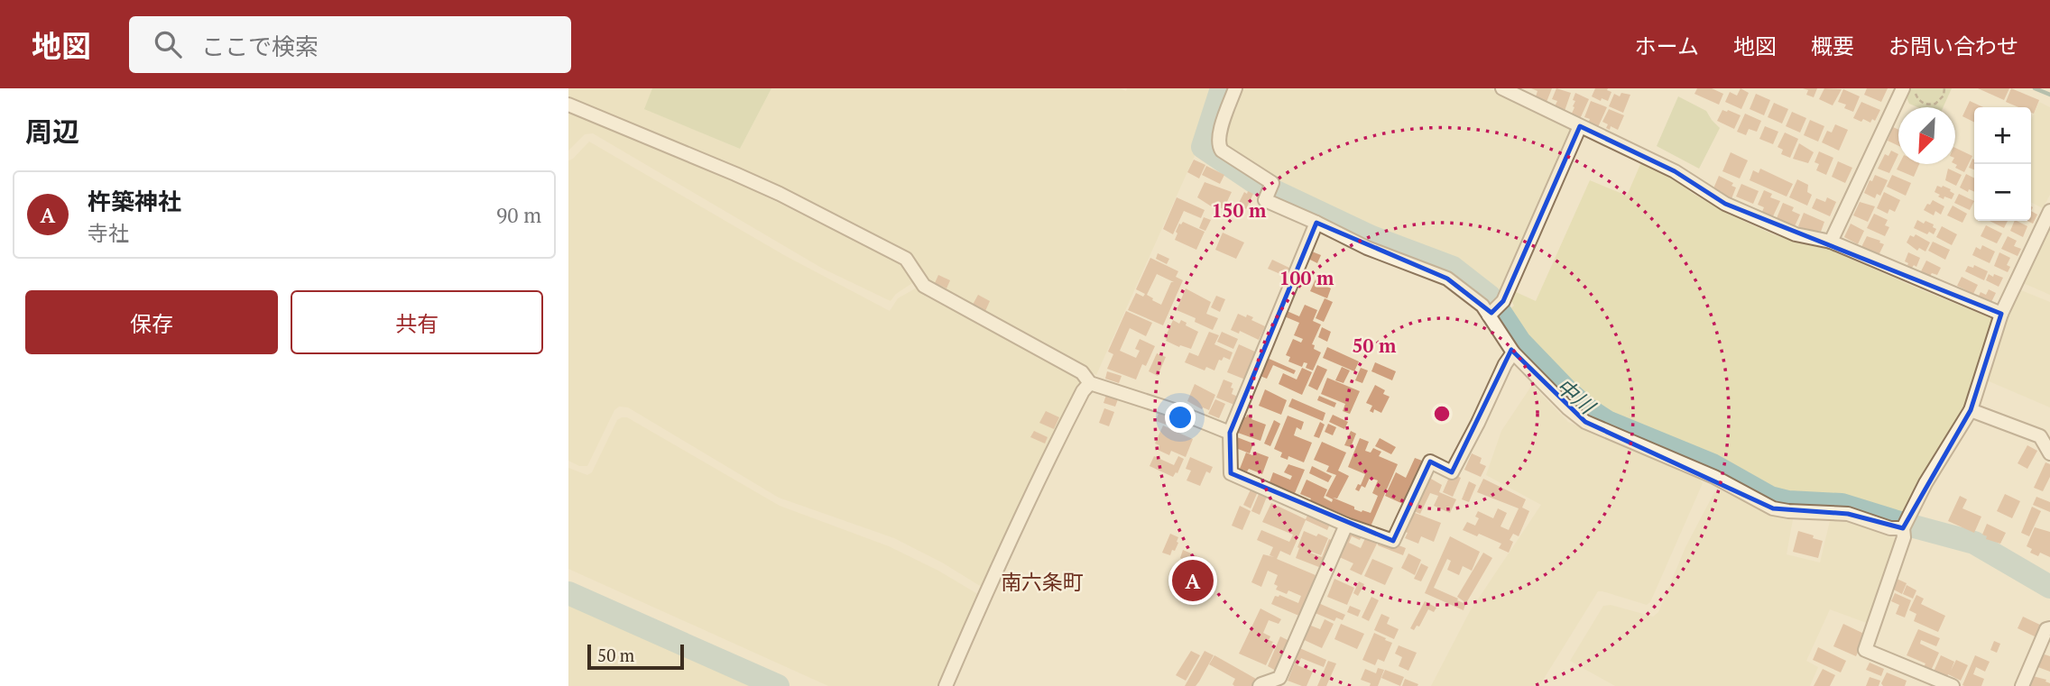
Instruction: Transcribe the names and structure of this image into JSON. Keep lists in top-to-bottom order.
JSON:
{
  "districts": ["南六条町"],
  "water": ["中川"],
  "scale_bar": "50 m",
  "north": "bottom left",
  "page": {
    "header": "地図",
    "search": "ここで検索",
    "nav": [
      "ホーム",
      "地図",
      "概要",
      "お問い合わせ"
    ],
    "heading": "周辺",
    "map_buttons": ["+", "−"],
    "list": [
      {
        "mark": "A",
        "name": "杵築神社",
        "note": "寺社",
        "value": "90 m"
      }
    ],
    "buttons": ["保存", "共有"],
    "pins": "A",
    "scale": "50 m"
  },
  "rings": ["150 m", "100 m", "50 m"]
}
